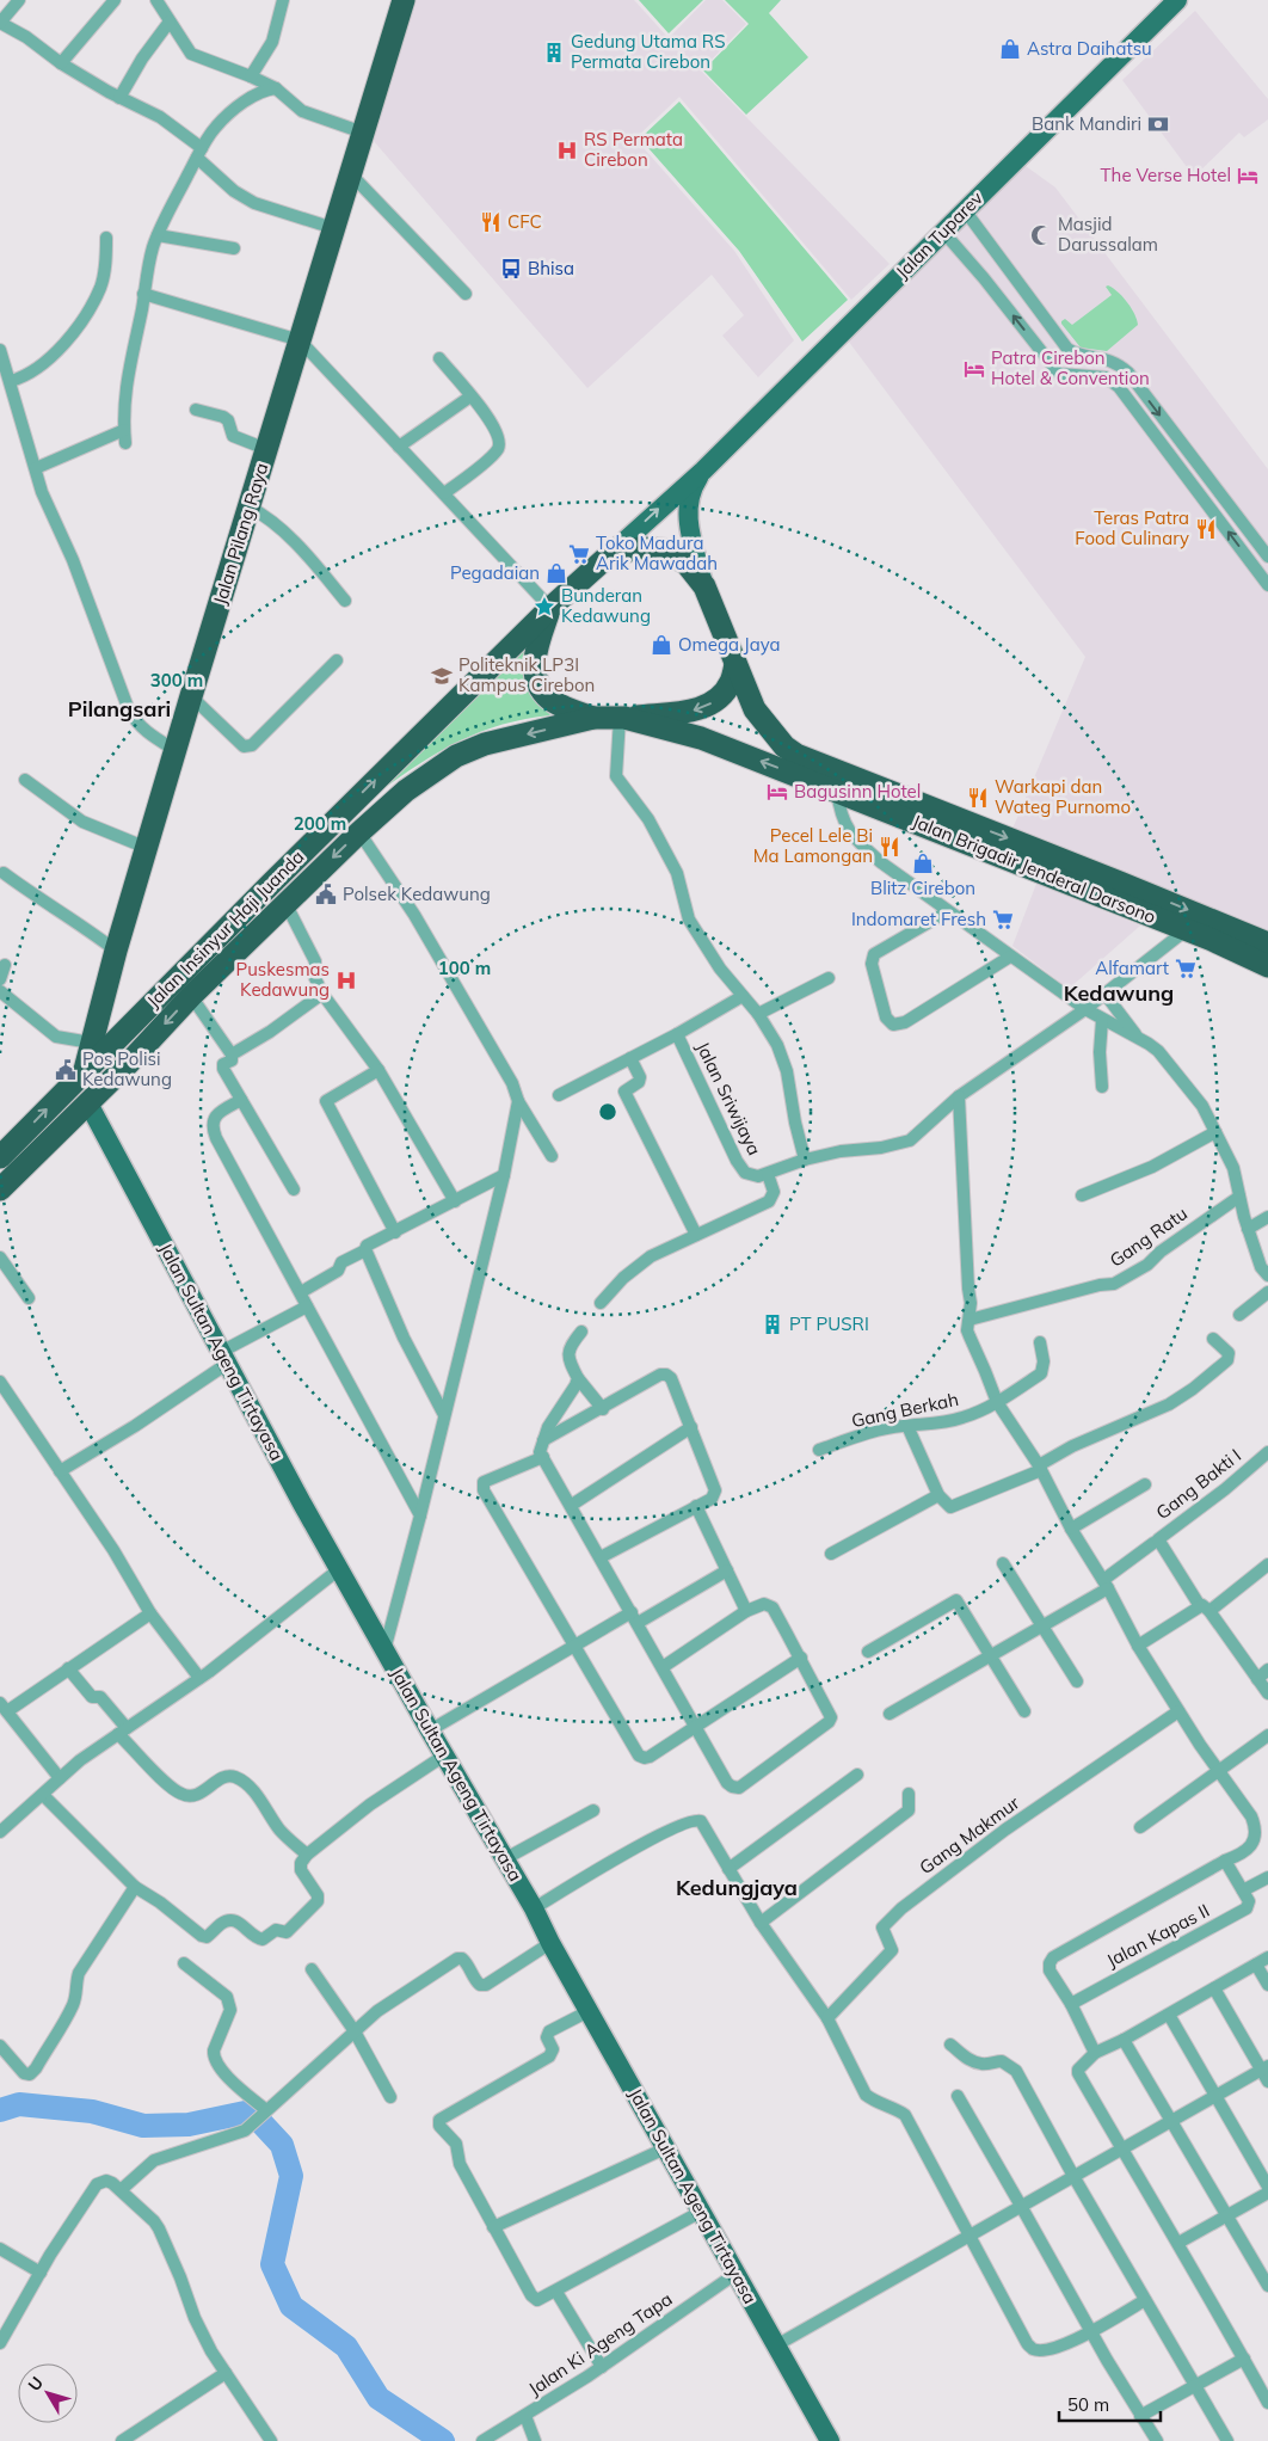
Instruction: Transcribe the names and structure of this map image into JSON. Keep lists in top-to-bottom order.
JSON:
{
  "streets": {
    "highway": ["Jalan Pilang Raya", "Jalan Brigadir Jenderal Darsono", "Jalan Insinyur Haji Juanda"],
    "main road": ["Jalan Tuparev", "Jalan Sultan Ageng Tirtayasa"],
    "street": [
      "Jalan Sriwijaya",
      "Gang Ratu",
      "Gang Berkah",
      "Gang Bakti I",
      "Gang Makmur",
      "Jalan Kapas II",
      "Jalan Ki Ageng Tapa"
    ]
  },
  "crossings": [
    ["Jalan Pilang Raya", "Jalan Insinyur Haji Juanda"],
    ["Jalan Brigadir Jenderal Darsono", "Jalan Insinyur Haji Juanda"],
    ["Jalan Brigadir Jenderal Darsono", "Jalan Sriwijaya"],
    ["Jalan Insinyur Haji Juanda", "Jalan Sultan Ageng Tirtayasa"],
    ["Jalan Sultan Ageng Tirtayasa", "Jalan Ki Ageng Tapa"]
  ],
  "districts": ["Pilangsari", "Kedawung", "Kedungjaya"],
  "places": {
    "shop": [
      "Astra Daihatsu",
      "Pegadaian",
      "Omega Jaya",
      "Blitz Cirebon"
    ],
    "building": ["Gedung Utama RS Permata Cirebon", "PT PUSRI"],
    "bank": ["Bank Mandiri"],
    "hospital": ["RS Permata Cirebon", "Puskesmas Kedawung"],
    "hotel": ["The Verse Hotel", "Patra Cirebon Hotel & Convention", "Bagusinn Hotel"],
    "restaurant": [
      "CFC",
      "Teras Patra Food Culinary",
      "Warkapi dan Wateg Purnomo",
      "Pecel Lele Bi Ma Lamongan"
    ],
    "mosque": ["Masjid Darussalam"],
    "bus stop": ["Bhisa"],
    "supermarket": ["Toko Madura Arik Mawadah", "Indomaret Fresh", "Alfamart"],
    "place": ["Bunderan Kedawung"],
    "school or university": ["Politeknik LP3I Kampus Cirebon"],
    "public building": ["Polsek Kedawung", "Pos Polisi Kedawung"]
  },
  "scale_bar": "50 m",
  "north": "top left",
  "rings": ["300 m", "200 m", "100 m"]
}
